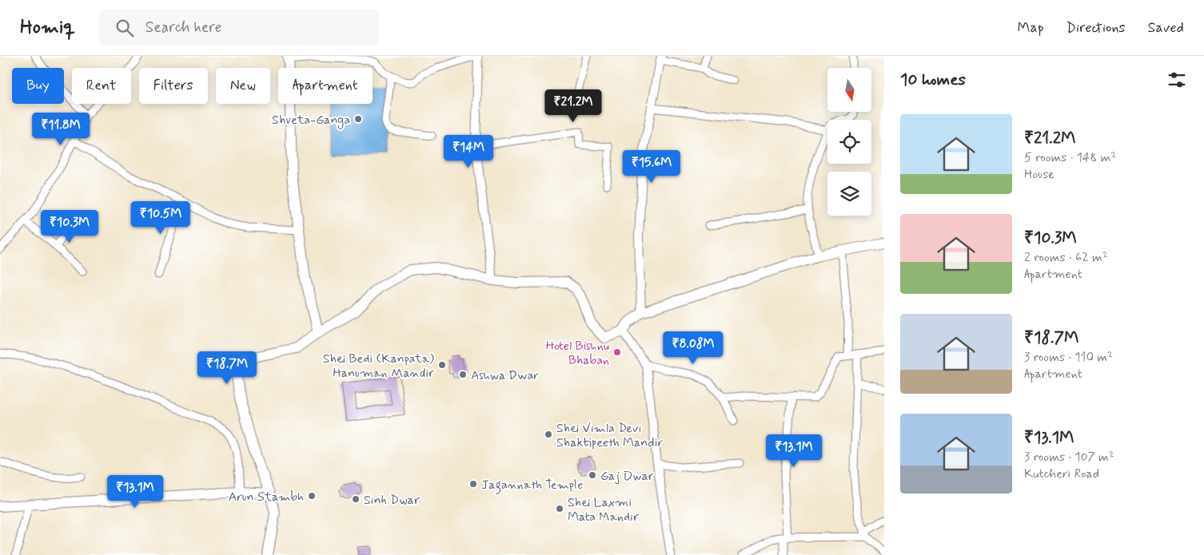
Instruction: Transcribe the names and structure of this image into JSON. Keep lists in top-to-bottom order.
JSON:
{
  "places": [
    "Shveta-Ganga",
    "Hotel Bishnu Bhaban",
    "Shei Bedi (Kanpata) Hanuman Mandir",
    "Ashwa Dwar",
    "Shei Vimla Devi Shaktipeeth Mandir",
    "Gaj Dwar",
    "Jagannath Temple",
    "Arun Stambh",
    "Sinh Dwar",
    "Shei Laxmi Mata Mandir"
  ],
  "north": "bottom",
  "page": {
    "header": "Homiq",
    "search": "Search here",
    "nav": ["Map", "Directions", "Saved"],
    "heading": "10 homes",
    "chip": [
      "Buy",
      "Rent",
      "Filters",
      "New",
      "Apartment"
    ],
    "price": [
      "₹21.2M",
      "₹11.8M",
      "₹14M",
      "₹15.6M",
      "₹10.5M",
      "₹10.3M",
      "₹8.08M",
      "₹18.7M",
      "₹13.1M",
      "₹13.1M"
    ],
    "list": [
      {
        "name": "₹21.2M",
        "note": "5 rooms · 148 m² · House"
      },
      {
        "name": "₹10.3M",
        "note": "2 rooms · 62 m² · Apartment"
      },
      {
        "name": "₹18.7M",
        "note": "3 rooms · 110 m² · Apartment"
      },
      {
        "name": "₹13.1M",
        "note": "3 rooms · 107 m² · Kutcheri Road"
      }
    ]
  }
}
